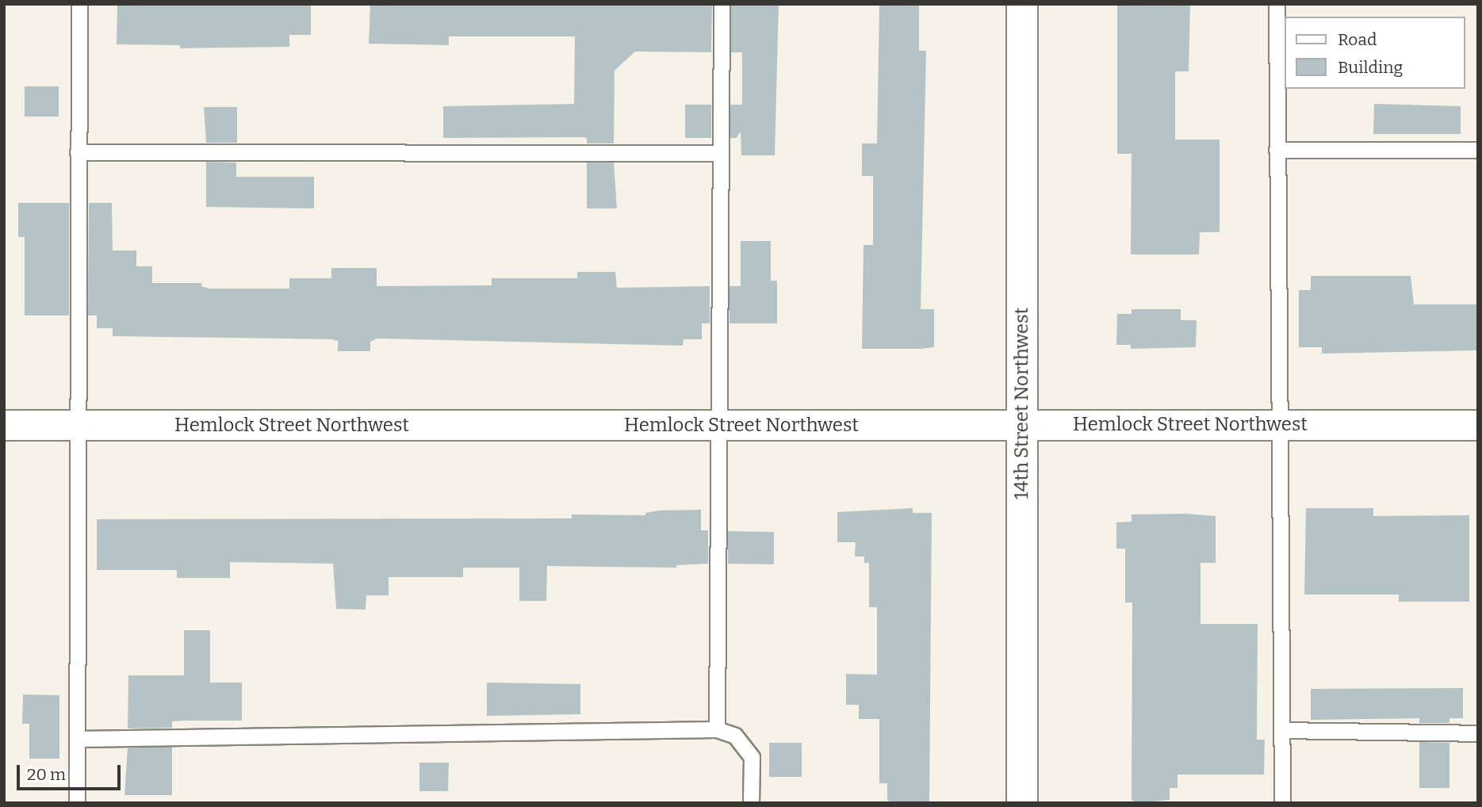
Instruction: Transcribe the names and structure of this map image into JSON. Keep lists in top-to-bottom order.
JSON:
{
  "streets": {
    "street": ["14th Street Northwest", "Hemlock Street Northwest"]
  },
  "crossings": [
    ["14th Street Northwest", "Hemlock Street Northwest"]
  ],
  "legend": ["Road", "Building"],
  "scale_bar": "20 m"
}
